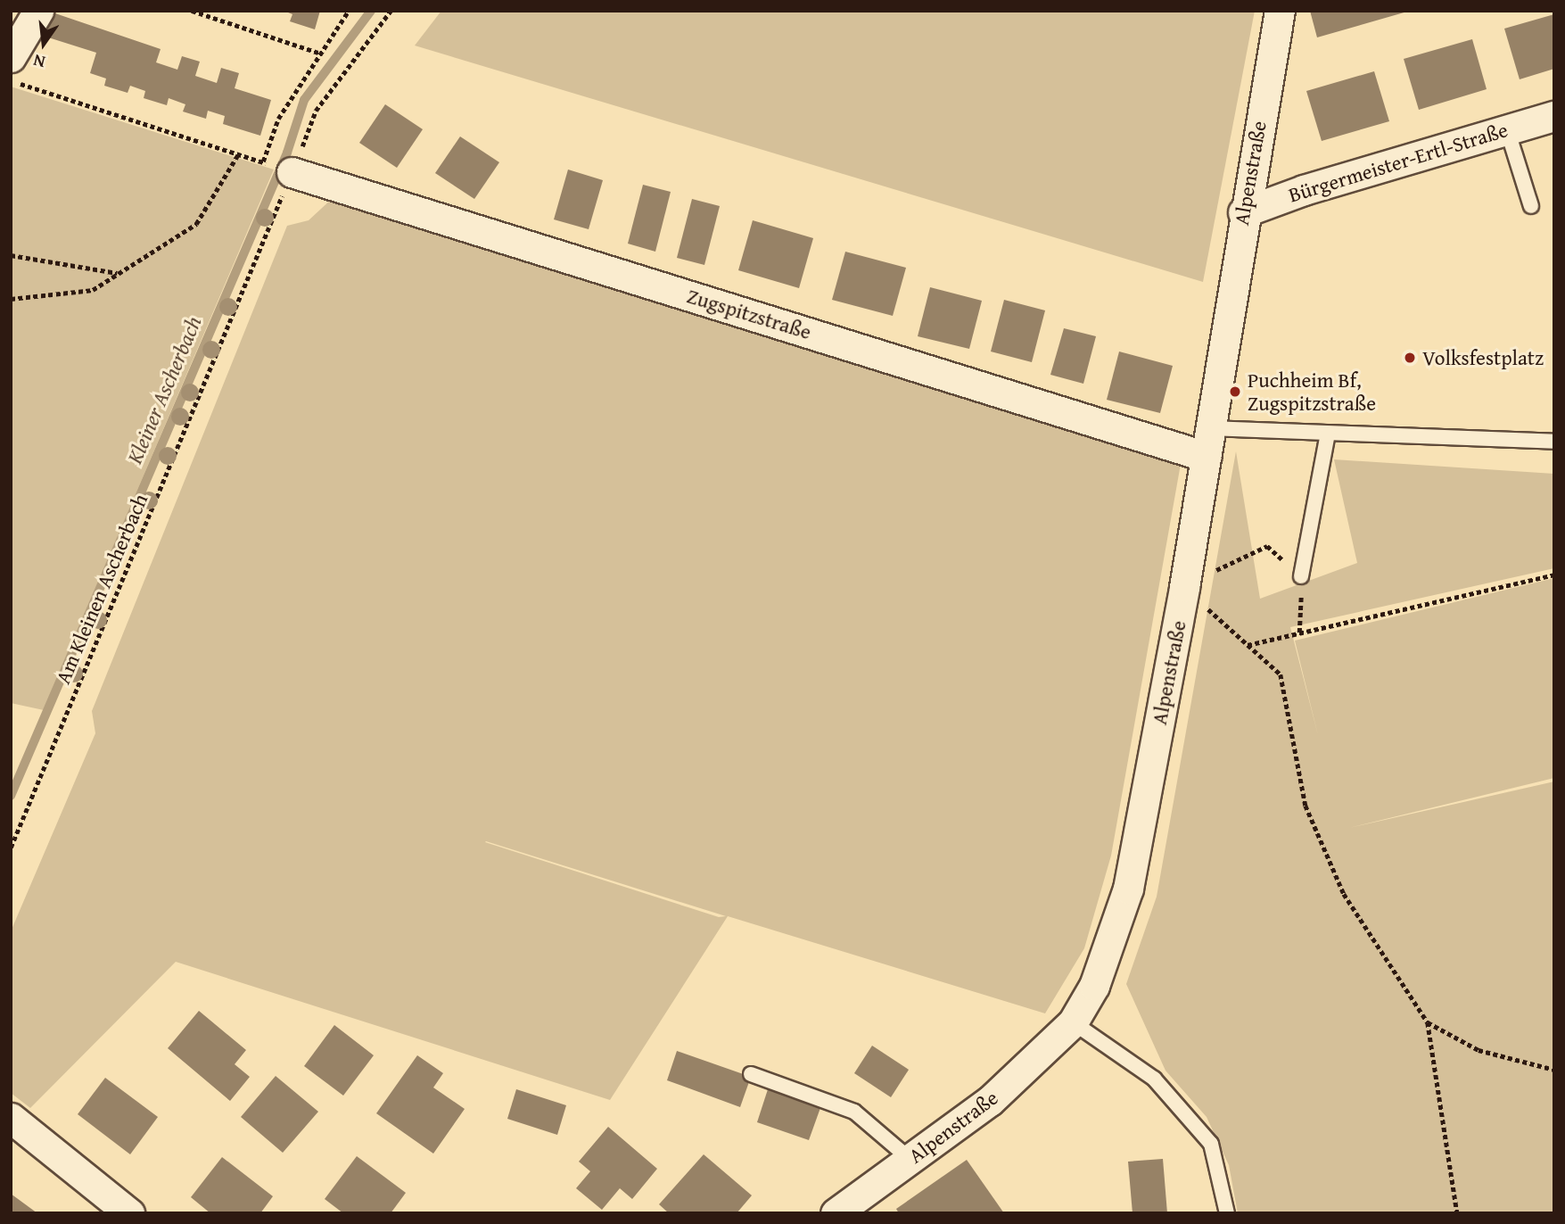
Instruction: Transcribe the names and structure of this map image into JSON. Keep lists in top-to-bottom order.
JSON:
{
  "streets": {
    "street": ["Bürgermeister-Ertl-Straße", "Alpenstraße", "Zugspitzstraße"],
    "path": ["Am Kleinen Ascherbach"]
  },
  "crossings": [
    ["Bürgermeister-Ertl-Straße", "Alpenstraße"],
    ["Alpenstraße", "Zugspitzstraße"],
    ["Zugspitzstraße", "Am Kleinen Ascherbach"]
  ],
  "water": ["Kleiner Ascherbach"],
  "places": ["Volksfestplatz", "Puchheim Bf, Zugspitzstraße"],
  "north": "bottom"
}
